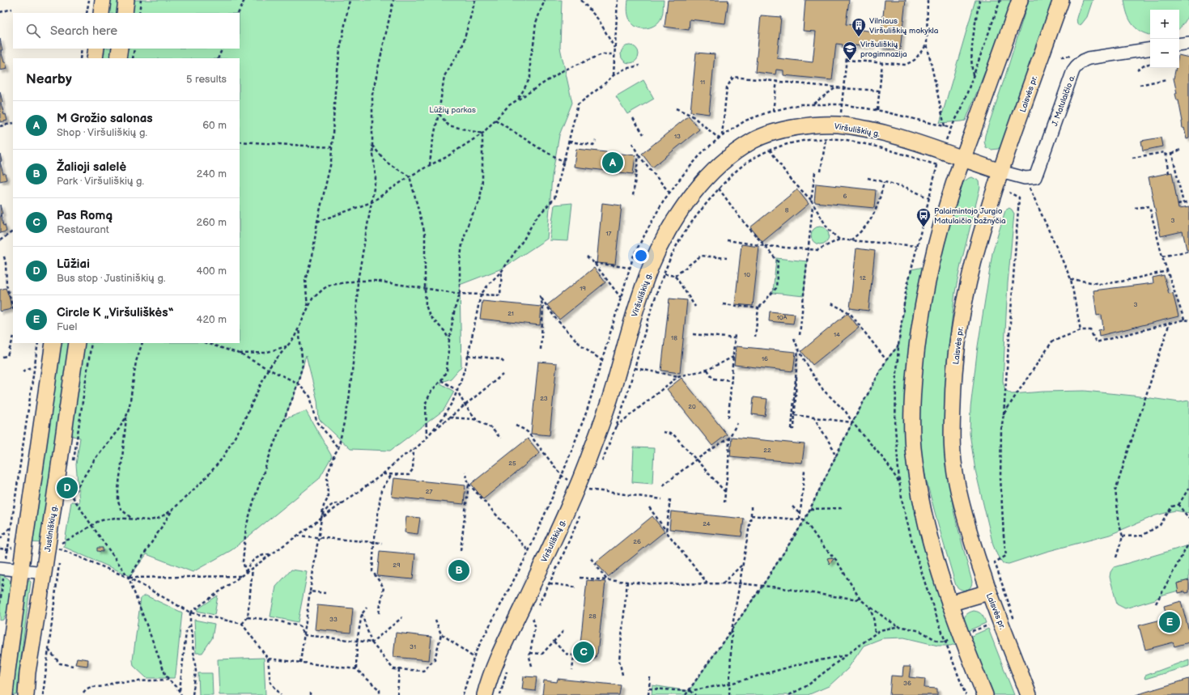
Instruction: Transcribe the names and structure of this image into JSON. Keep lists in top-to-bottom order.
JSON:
{
  "streets": {
    "main road": ["Laisvės pr.", "Viršuliškių g.", "Justiniškių g."],
    "street": ["J. Matulaičio a."]
  },
  "crossings": [
    ["Laisvės pr.", "Viršuliškių g."]
  ],
  "parks": ["Lūžių parkas"],
  "places": {
    "building": ["Vilniaus Viršuliškių mokykla"],
    "school or university": ["Viršuliškių progimnazija"],
    "bus stop": ["Palaimintojo Jurgio Matulaičio bažnyčia"]
  },
  "house_numbers": [
    "11",
    "13",
    "6",
    "8",
    "3",
    "17",
    "10",
    "12",
    "19",
    "3",
    "21",
    "10A",
    "14",
    "18",
    "16",
    "23",
    "20",
    "22",
    "25",
    "27",
    "24",
    "26",
    "29",
    "28",
    "33",
    "31",
    "36"
  ],
  "page": {
    "map_buttons": ["+", "−"],
    "search": "Search here",
    "heading": ["Nearby", "5 results"],
    "list": [
      {
        "mark": "A",
        "name": "M Grožio salonas",
        "note": "Shop · Viršuliškių g.",
        "value": "60 m"
      },
      {
        "mark": "B",
        "name": "Žalioji salelė",
        "note": "Park · Viršuliškių g.",
        "value": "240 m"
      },
      {
        "mark": "C",
        "name": "Pas Romą",
        "note": "Restaurant",
        "value": "260 m"
      },
      {
        "mark": "D",
        "name": "Lūžiai",
        "note": "Bus stop · Justiniškių g.",
        "value": "400 m"
      },
      {
        "mark": "E",
        "name": "Circle K „Viršuliškės“",
        "note": "Fuel",
        "value": "420 m"
      }
    ],
    "pins": [
      "A",
      "D",
      "B",
      "E",
      "C"
    ]
  }
}
